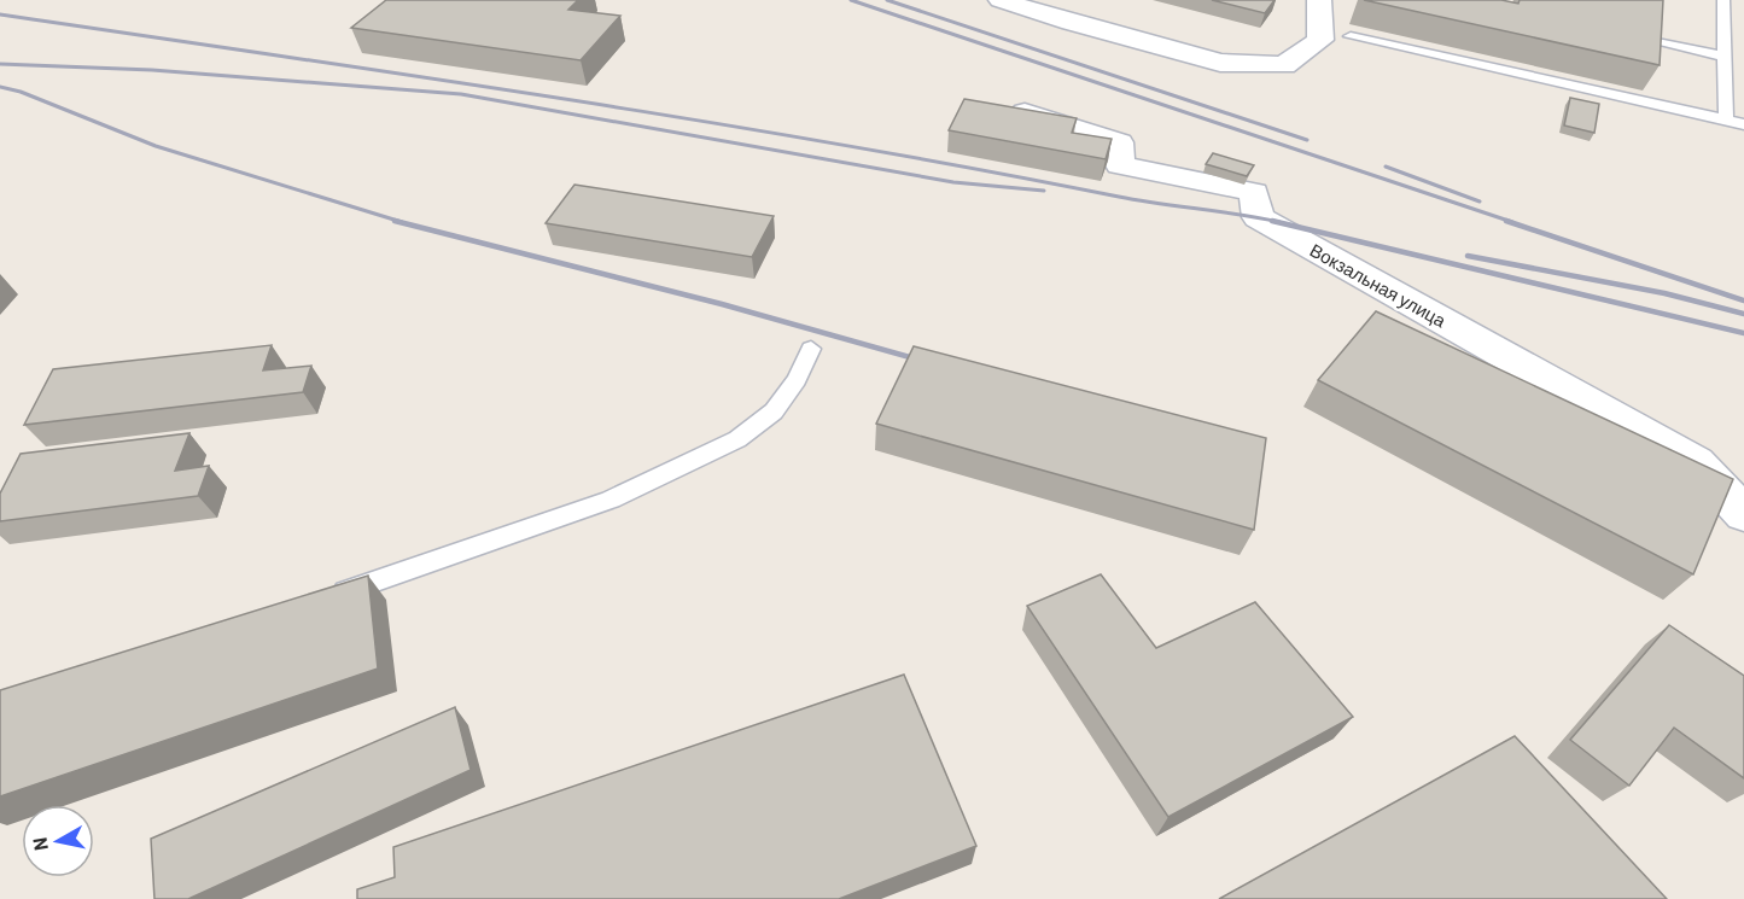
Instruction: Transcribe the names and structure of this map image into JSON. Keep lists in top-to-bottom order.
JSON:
{
  "streets": {
    "street": ["Вокзальная улица"]
  },
  "north": "left"
}
